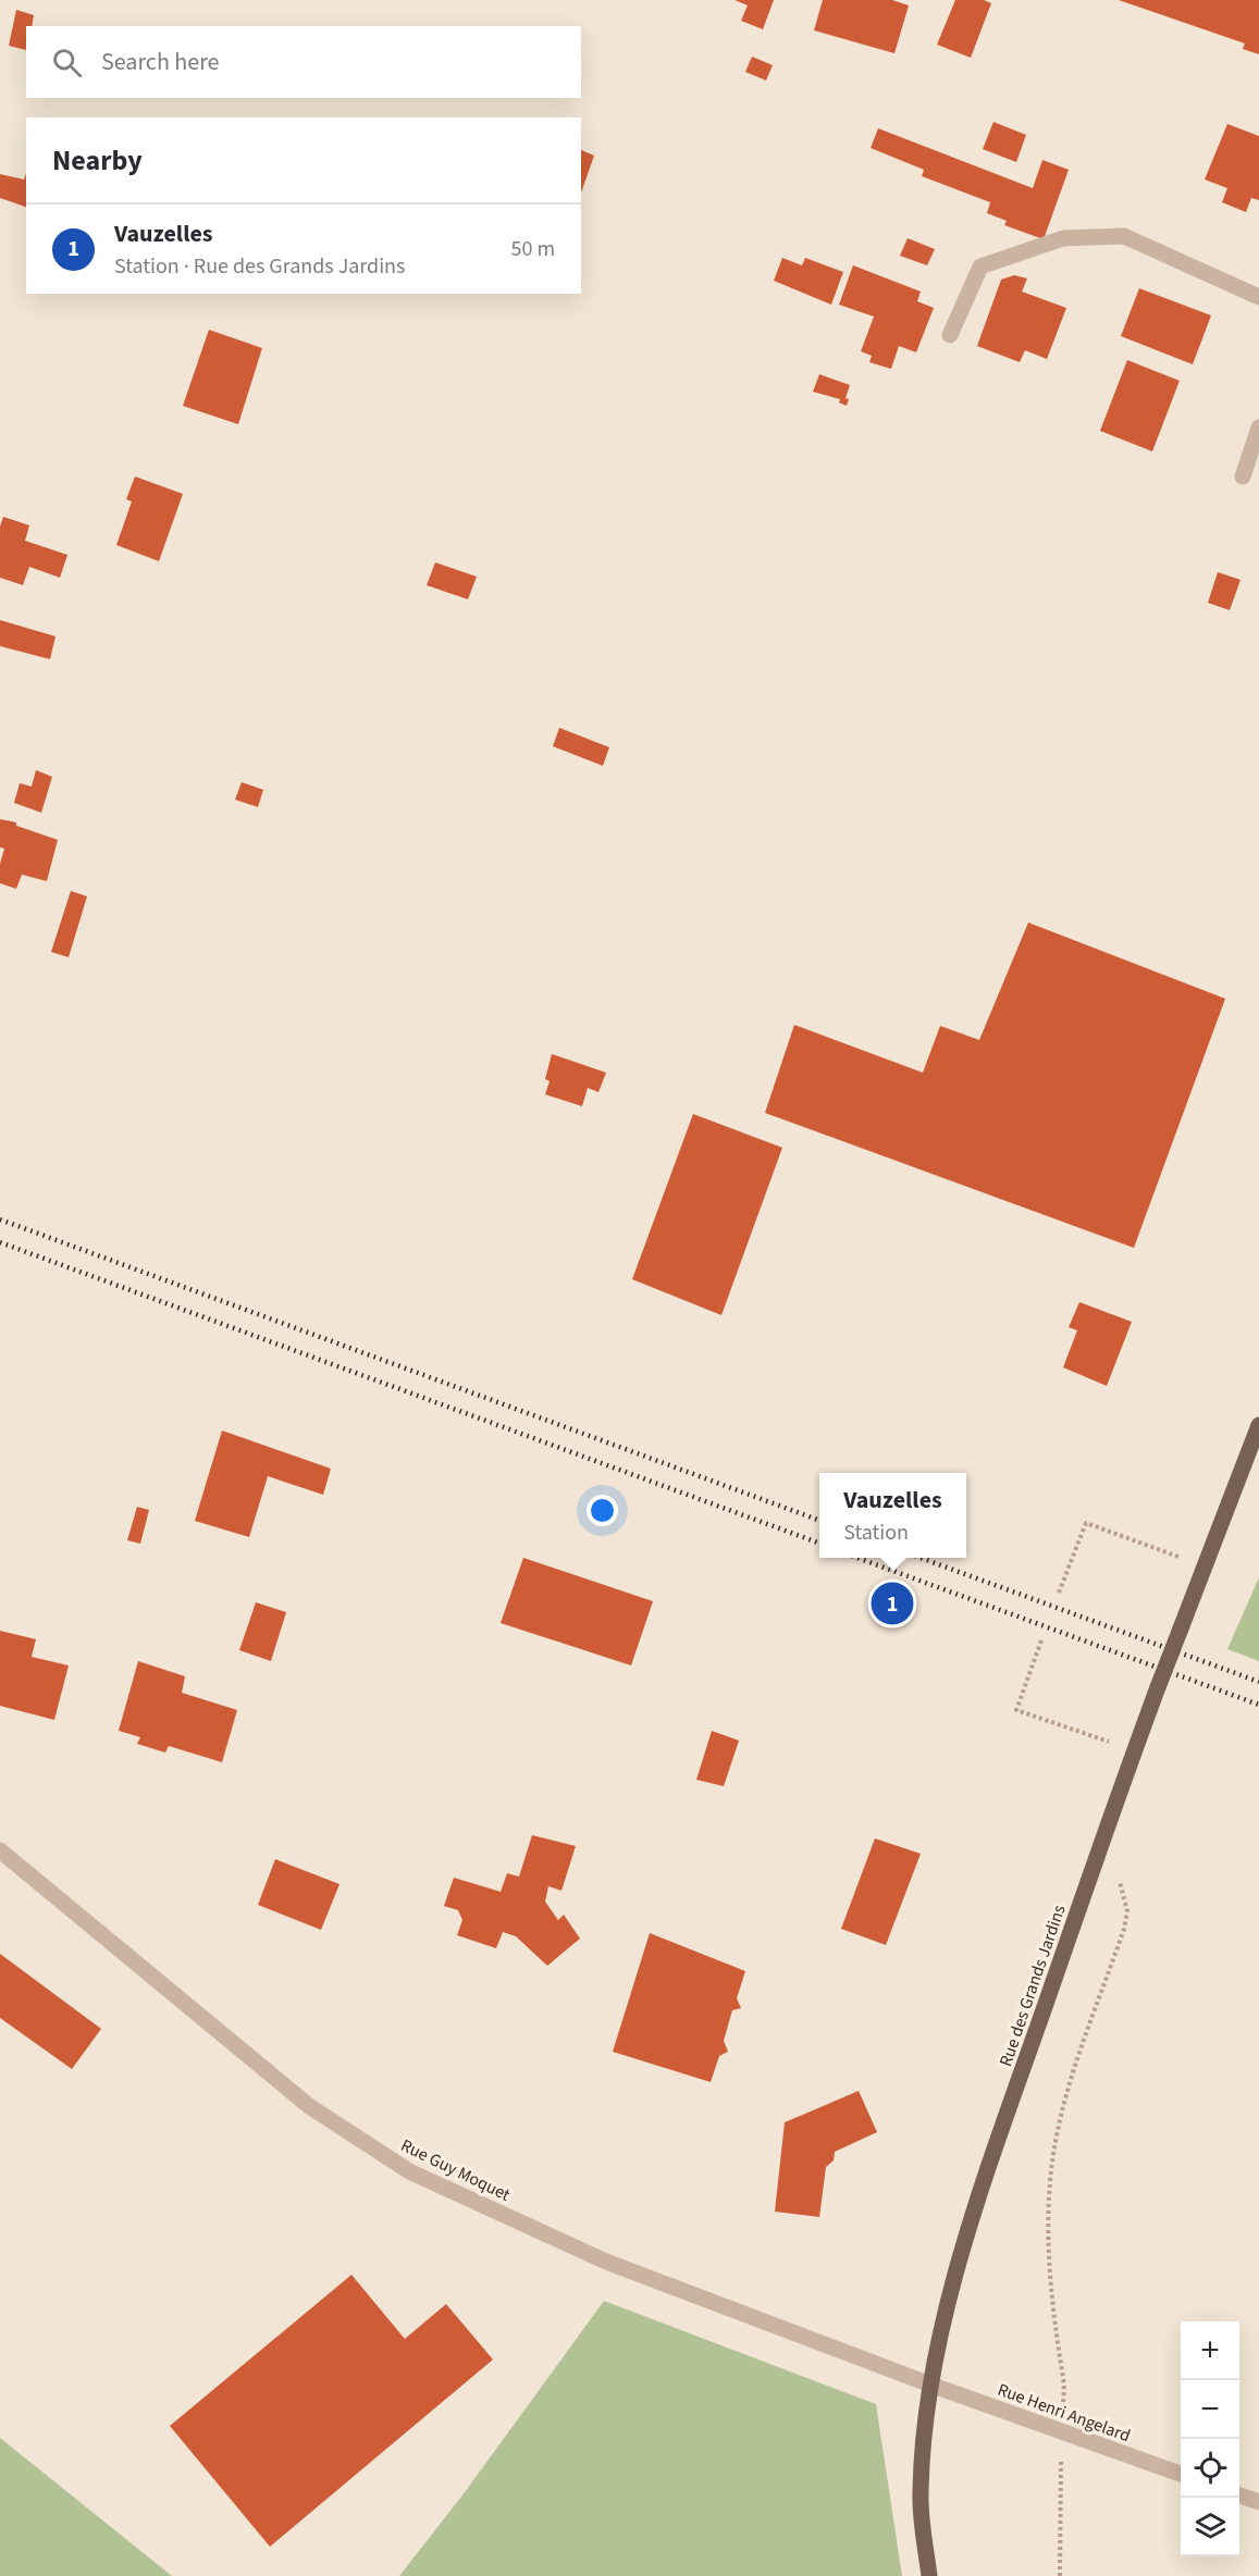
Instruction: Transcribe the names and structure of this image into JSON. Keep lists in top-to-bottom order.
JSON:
{
  "streets": {
    "main road": ["Rue des Grands Jardins"],
    "street": ["Rue Guy Moquet", "Rue Henri Angelard"]
  },
  "crossings": [
    ["Rue des Grands Jardins", "Rue Guy Moquet"],
    ["Rue des Grands Jardins", "Rue Henri Angelard"],
    ["Rue Guy Moquet", "Rue Henri Angelard"]
  ],
  "page": {
    "search": "Search here",
    "heading": "Nearby",
    "list": [
      {
        "mark": "1",
        "name": "Vauzelles",
        "note": "Station · Rue des Grands Jardins",
        "value": "50 m"
      }
    ],
    "popup": ["Vauzelles", "Station"],
    "pins": "1",
    "map_buttons": ["+", "−"]
  }
}
